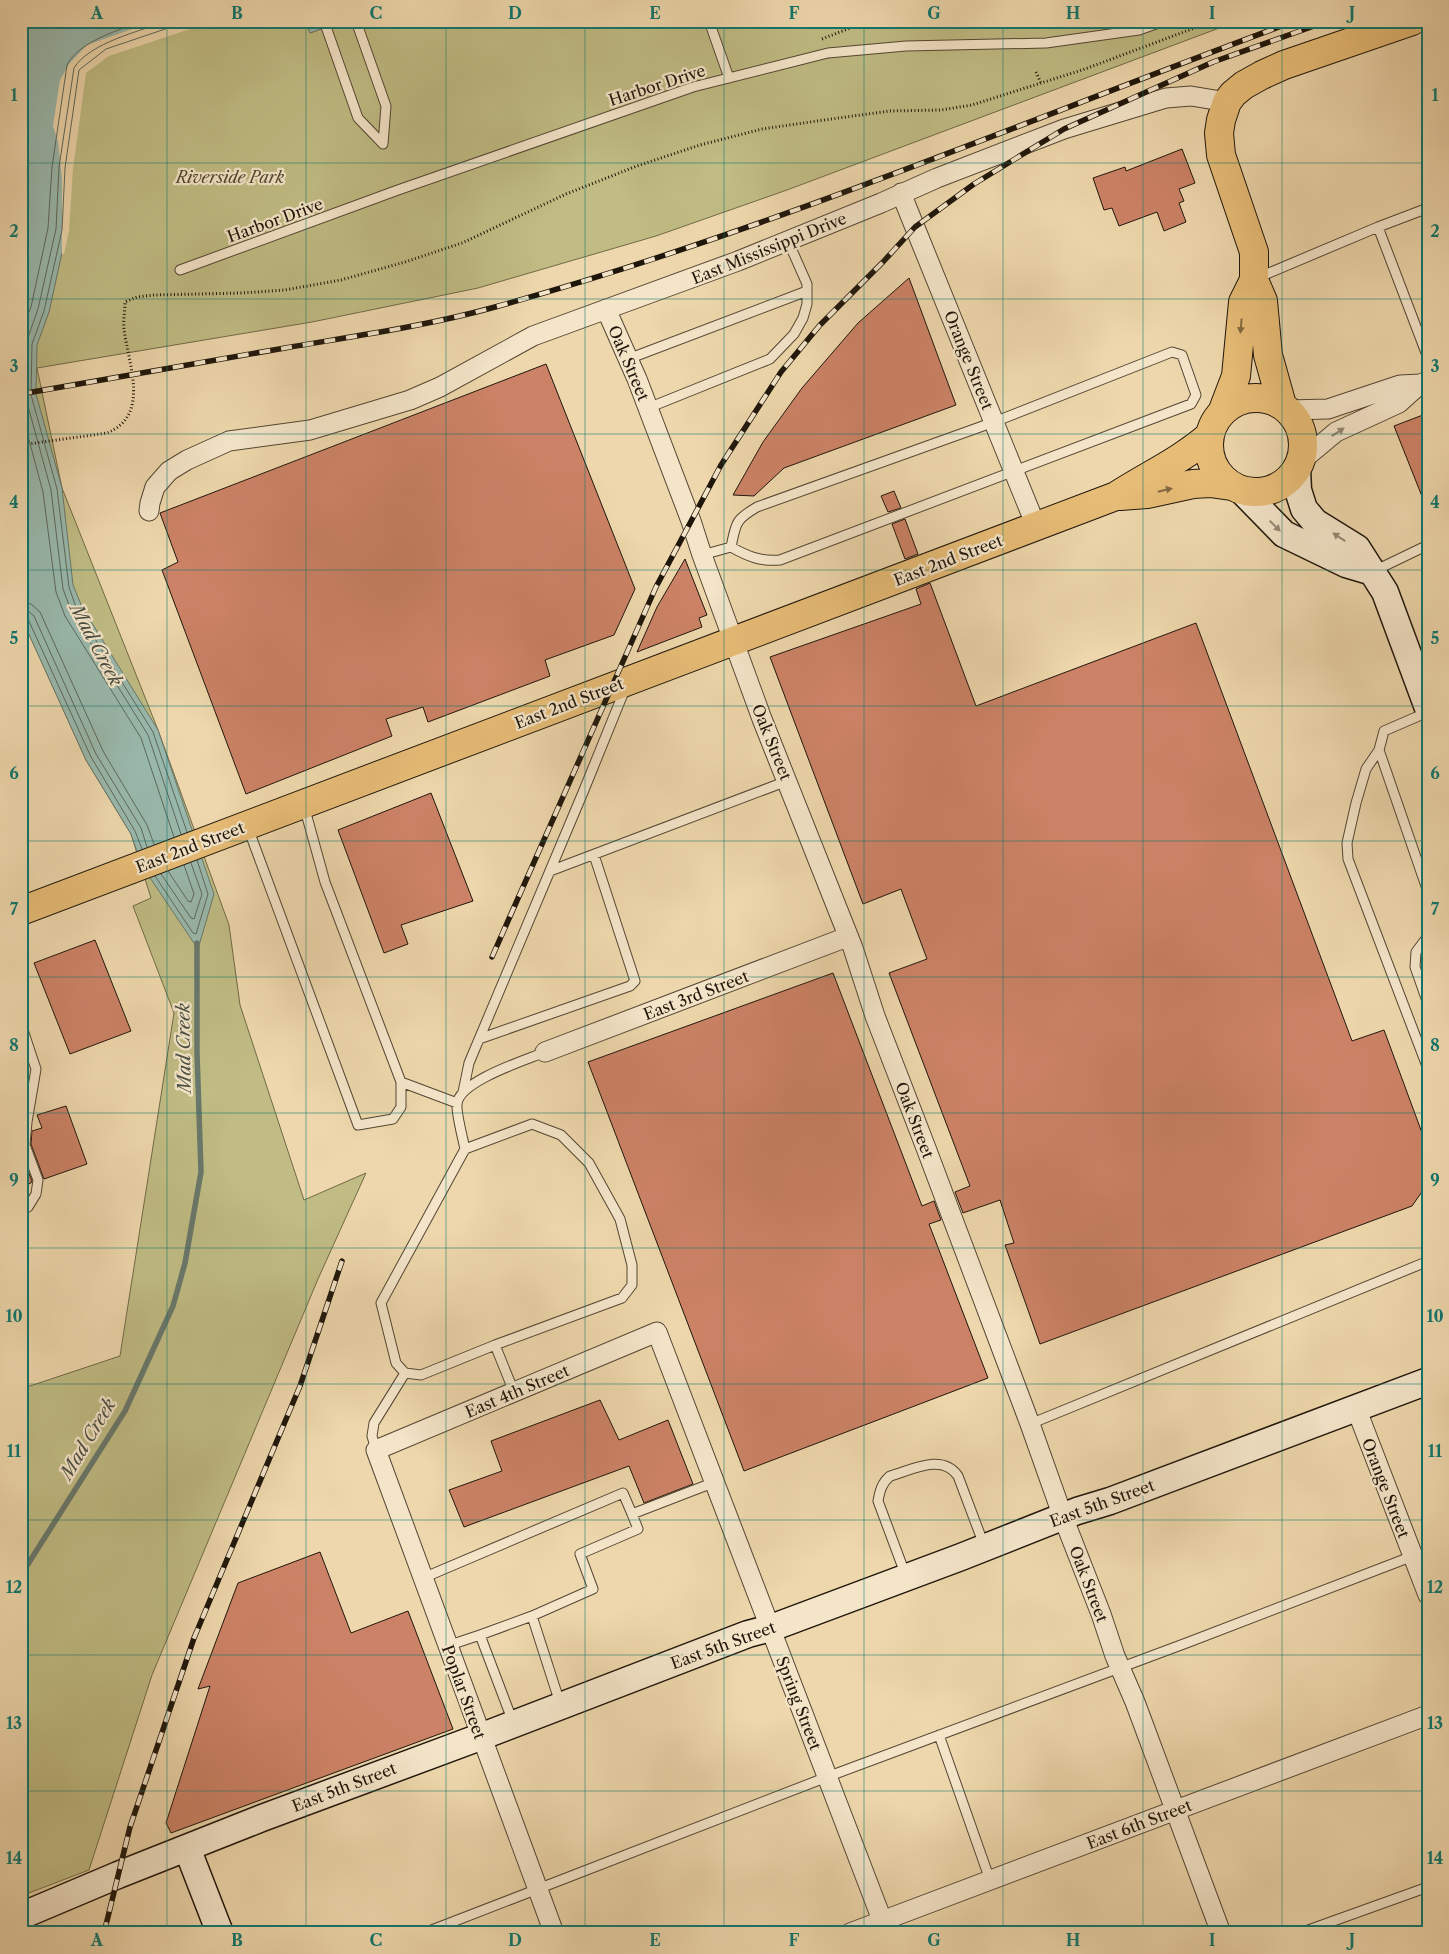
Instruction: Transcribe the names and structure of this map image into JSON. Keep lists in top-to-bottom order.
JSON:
{
  "streets": {
    "main road": ["East 2nd Street"],
    "street": [
      "East Mississippi Drive",
      "Orange Street",
      "Oak Street",
      "East 3rd Street",
      "East 4th Street",
      "East 5th Street",
      "Poplar Street",
      "Spring Street",
      "East 6th Street"
    ],
    "lane": ["Harbor Drive"]
  },
  "crossings": [
    ["East Mississippi Drive", "Orange Street"],
    ["East Mississippi Drive", "Oak Street"],
    ["Orange Street", "East 2nd Street"],
    ["Orange Street", "East 5th Street"],
    ["Oak Street", "East 2nd Street"],
    ["Oak Street", "East 3rd Street"],
    ["Oak Street", "East 5th Street"],
    ["Oak Street", "East 6th Street"],
    ["East 4th Street", "Poplar Street"],
    ["East 4th Street", "Spring Street"],
    ["East 5th Street", "Poplar Street"],
    ["East 5th Street", "Spring Street"],
    ["Spring Street", "East 6th Street"]
  ],
  "water": ["Mad Creek"],
  "parks": ["Riverside Park"],
  "grid": {
    "columns": [
      "A",
      "B",
      "C",
      "D",
      "E",
      "F",
      "G",
      "H",
      "I",
      "J"
    ],
    "rows": [
      "1",
      "2",
      "3",
      "4",
      "5",
      "6",
      "7",
      "8",
      "9",
      "10",
      "11",
      "12",
      "13",
      "14"
    ]
  }
}
